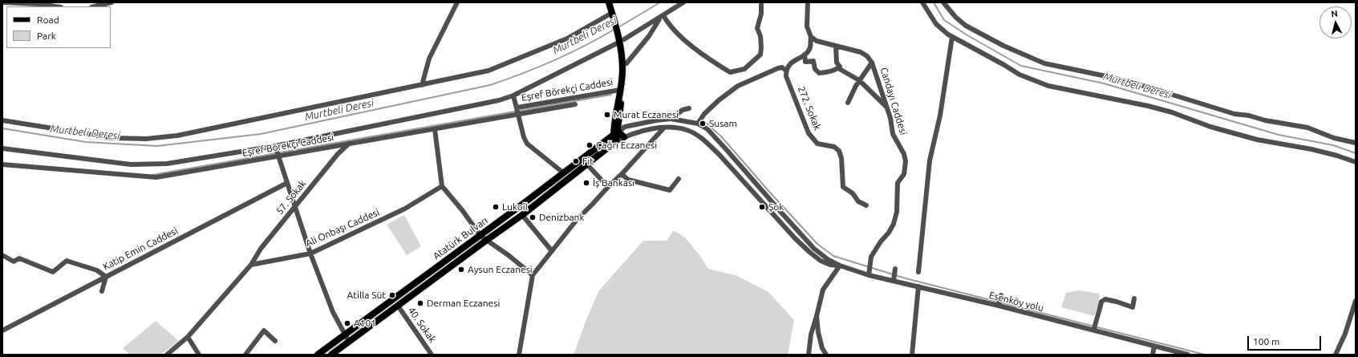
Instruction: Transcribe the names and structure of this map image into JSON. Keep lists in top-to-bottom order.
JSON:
{
  "streets": {
    "main road": ["Atatürk Bulvarı"],
    "street": [
      "Eşref Börekçi Caddesi",
      "Candayı Caddesi",
      "272. Sokak",
      "57. Sokak",
      "Ali Onbaşı Caddesi",
      "Katip Emin Caddesi",
      "Esenköy yolu",
      "40. Sokak"
    ]
  },
  "crossings": [
    ["Eşref Börekçi Caddesi", "57. Sokak"],
    ["Candayı Caddesi", "Esenköy yolu"],
    ["57. Sokak", "Ali Onbaşı Caddesi"],
    ["Atatürk Bulvarı", "40. Sokak"]
  ],
  "water": ["Murtbeli Deresi"],
  "places": [
    "Murat Eczanesi",
    "Susam",
    "Çağrı Eczanesi",
    "Fit",
    "İş Bankası",
    "Lukoil",
    "Şok",
    "Denizbank",
    "Aysun Eczanesi",
    "Atilla Süt",
    "Derman Eczanesi",
    "A101"
  ],
  "legend": ["Road", "Park"],
  "scale_bar": "100 m",
  "north": "top"
}
